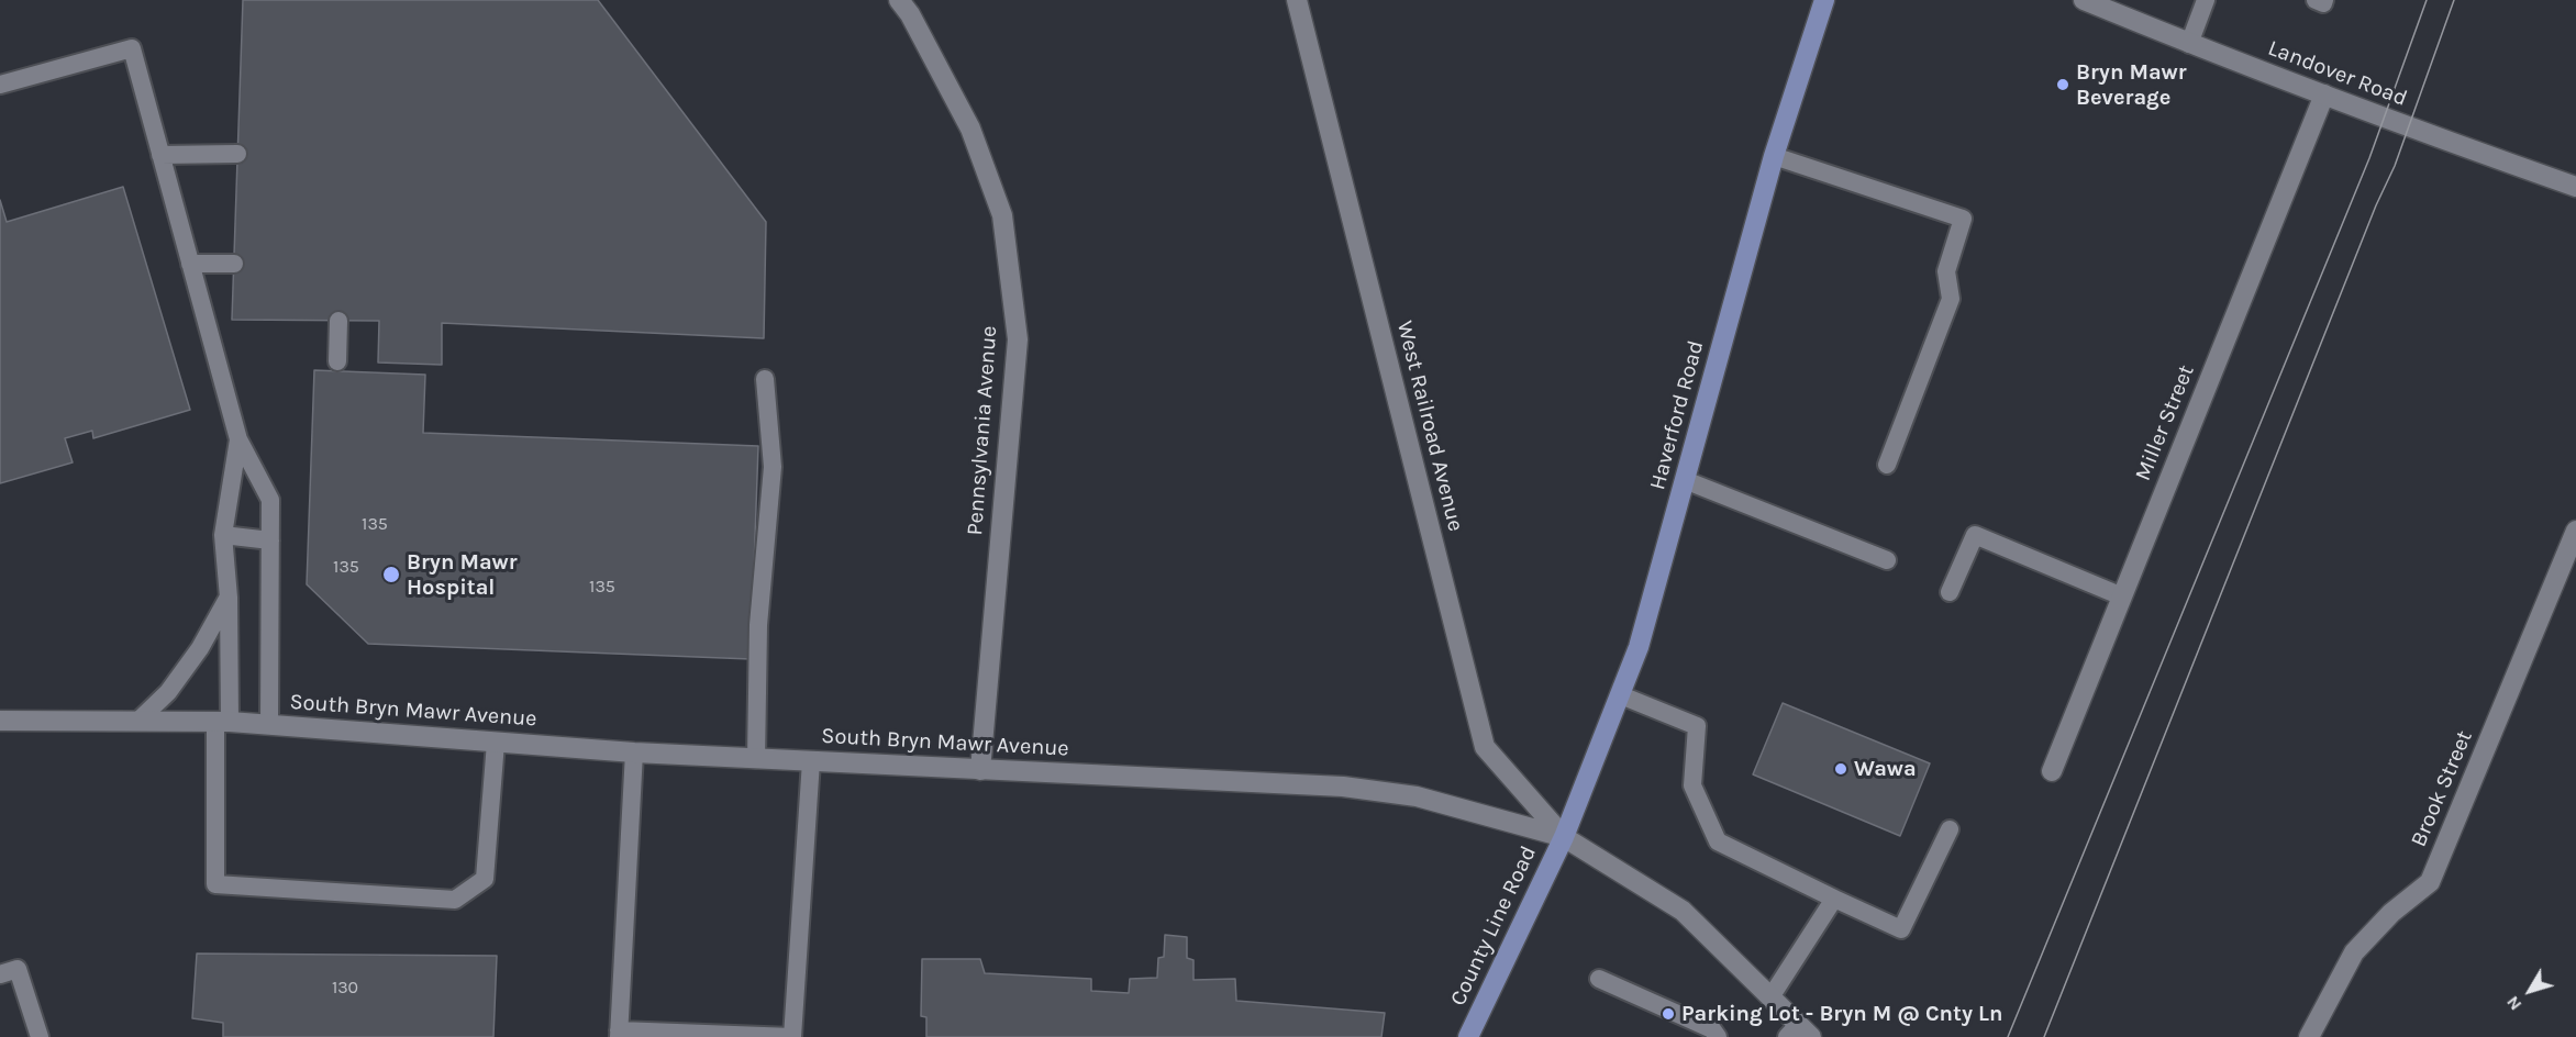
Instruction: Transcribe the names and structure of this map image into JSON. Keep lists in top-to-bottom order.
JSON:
{
  "streets": {
    "main road": ["Haverford Road", "County Line Road"],
    "street": [
      "Landover Road",
      "Miller Street",
      "West Railroad Avenue",
      "Pennsylvania Avenue",
      "South Bryn Mawr Avenue",
      "Brook Street"
    ]
  },
  "crossings": [
    ["Landover Road", "Miller Street"],
    ["Haverford Road", "West Railroad Avenue"],
    ["Haverford Road", "South Bryn Mawr Avenue"],
    ["Haverford Road", "County Line Road"],
    ["West Railroad Avenue", "South Bryn Mawr Avenue"],
    ["West Railroad Avenue", "County Line Road"],
    ["Pennsylvania Avenue", "South Bryn Mawr Avenue"],
    ["South Bryn Mawr Avenue", "County Line Road"]
  ],
  "places": [
    "Bryn Mawr Beverage",
    "Bryn Mawr Hospital",
    "Wawa",
    "Parking Lot - Bryn M @ Cnty Ln"
  ],
  "house_numbers": [
    "135",
    "135",
    "135",
    "130"
  ],
  "north": "bottom left"
}
